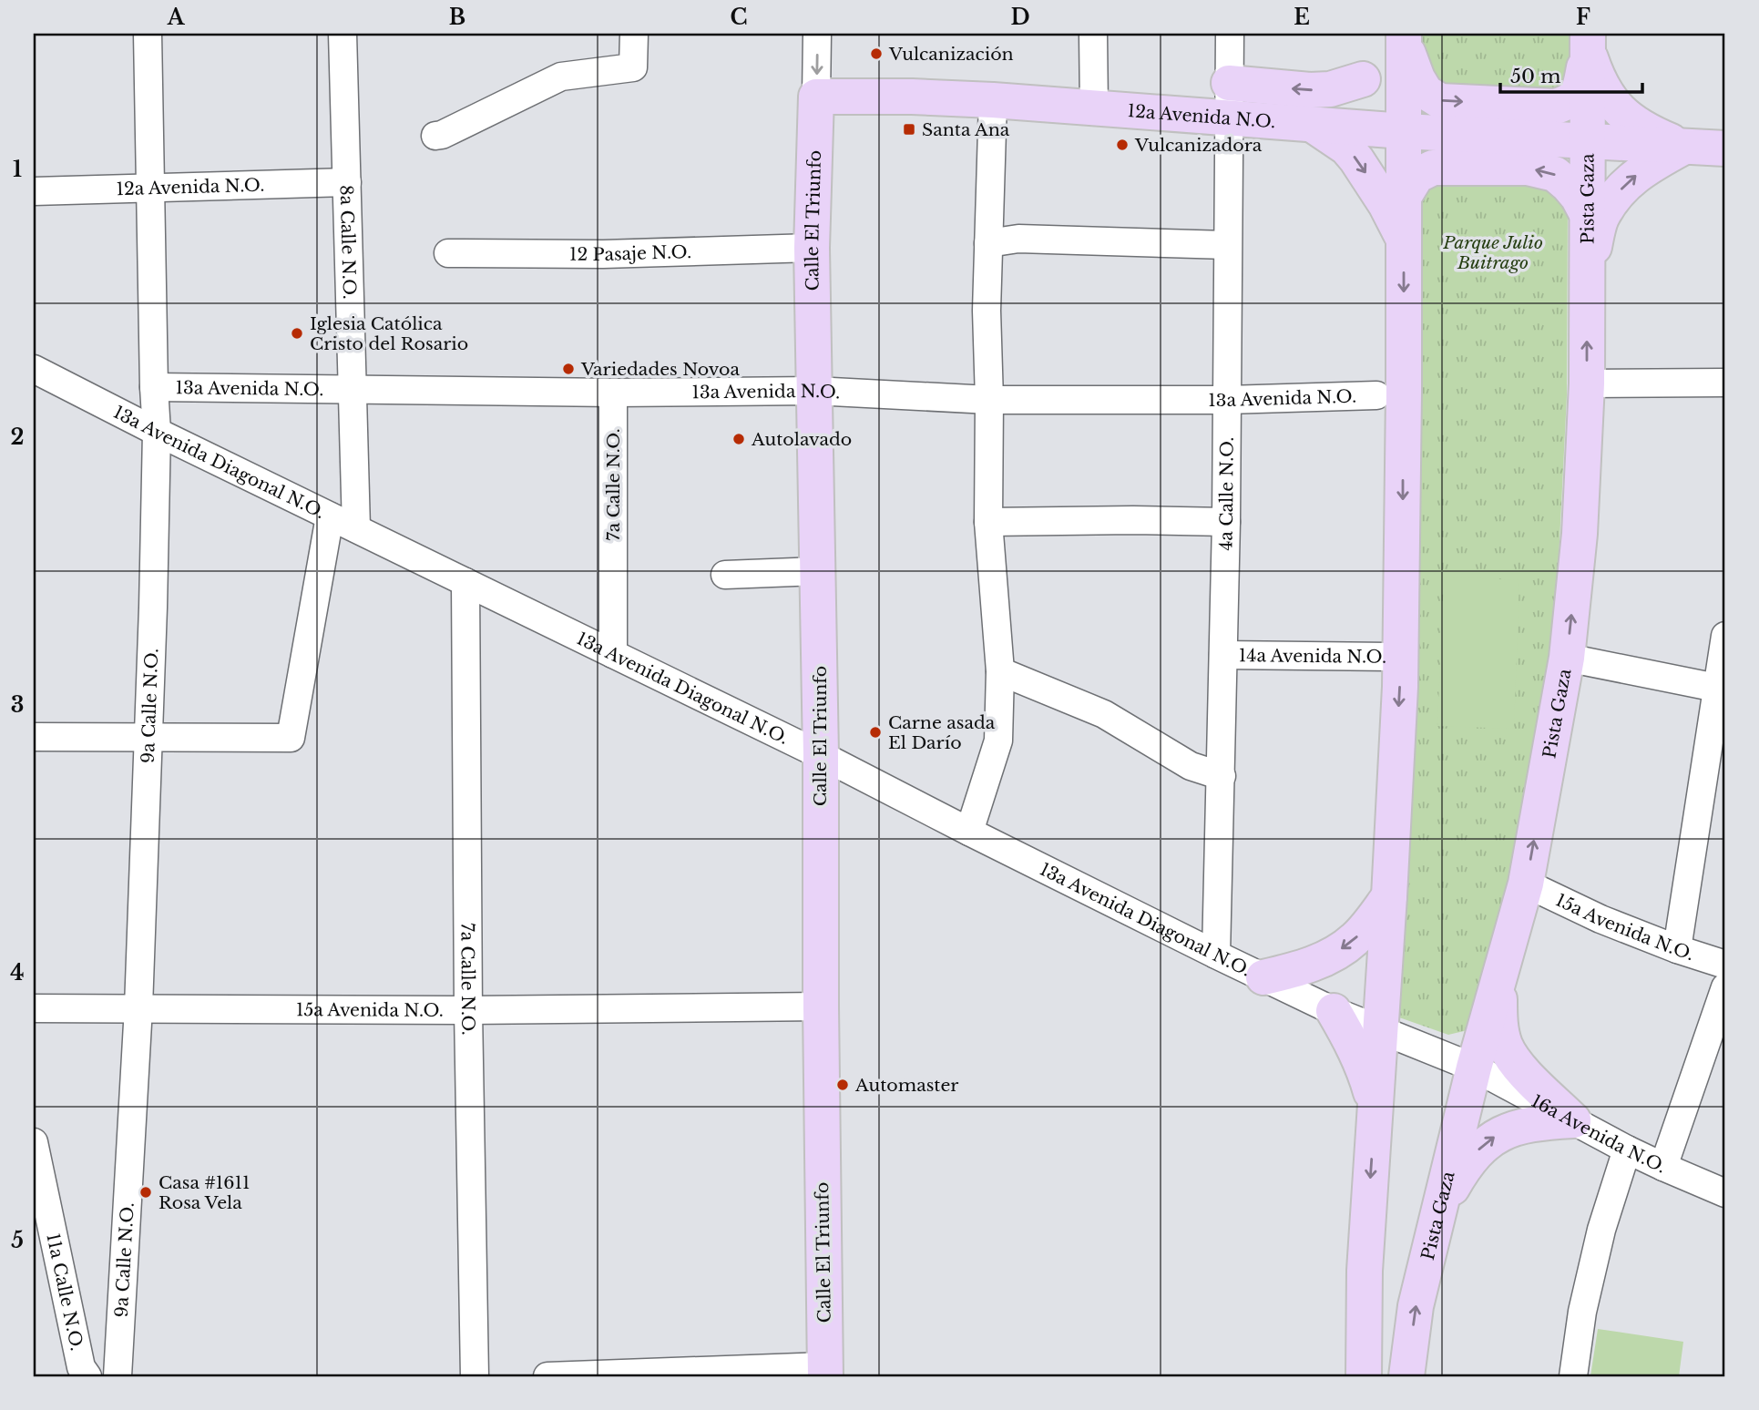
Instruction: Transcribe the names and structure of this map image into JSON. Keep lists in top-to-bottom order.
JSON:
{
  "streets": {
    "main road": ["12a Avenida N.O.", "Pista Gaza", "Calle El Triunfo"],
    "street": [
      "8a Calle N.O.",
      "12 Pasaje N.O.",
      "13a Avenida N.O.",
      "13a Avenida Diagonal N.O.",
      "7a Calle N.O.",
      "4a Calle N.O.",
      "14a Avenida N.O.",
      "9a Calle N.O.",
      "15a Avenida N.O.",
      "16a Avenida N.O.",
      "11a Calle N.O."
    ]
  },
  "crossings": [
    ["12a Avenida N.O.", "Pista Gaza"],
    ["12a Avenida N.O.", "Calle El Triunfo"],
    ["12a Avenida N.O.", "8a Calle N.O."],
    ["12a Avenida N.O.", "4a Calle N.O."],
    ["12a Avenida N.O.", "9a Calle N.O."],
    ["Pista Gaza", "13a Avenida Diagonal N.O."],
    ["Pista Gaza", "15a Avenida N.O."],
    ["Pista Gaza", "16a Avenida N.O."],
    ["Calle El Triunfo", "12 Pasaje N.O."],
    ["Calle El Triunfo", "13a Avenida N.O."],
    ["Calle El Triunfo", "13a Avenida Diagonal N.O."],
    ["Calle El Triunfo", "15a Avenida N.O."],
    ["8a Calle N.O.", "13a Avenida N.O."],
    ["8a Calle N.O.", "13a Avenida Diagonal N.O."],
    ["13a Avenida N.O.", "7a Calle N.O."],
    ["13a Avenida N.O.", "4a Calle N.O."],
    ["13a Avenida N.O.", "9a Calle N.O."],
    ["13a Avenida Diagonal N.O.", "7a Calle N.O."],
    ["13a Avenida Diagonal N.O.", "4a Calle N.O."],
    ["13a Avenida Diagonal N.O.", "9a Calle N.O."],
    ["13a Avenida Diagonal N.O.", "16a Avenida N.O."],
    ["7a Calle N.O.", "15a Avenida N.O."],
    ["4a Calle N.O.", "14a Avenida N.O."],
    ["9a Calle N.O.", "15a Avenida N.O."]
  ],
  "parks": ["Parque Julio Buitrago"],
  "places": {
    "other": [
      "Vulcanización",
      "Vulcanizadora",
      "Iglesia Católica Cristo del Rosario",
      "Variedades Novoa",
      "Autolavado",
      "Carne asada El Darío",
      "Automaster",
      "Casa #1611 Rosa Vela"
    ],
    "transit": ["Santa Ana"]
  },
  "scale_bar": "50 m",
  "grid": {
    "columns": [
      "A",
      "B",
      "C",
      "D",
      "E",
      "F"
    ],
    "rows": [
      "1",
      "2",
      "3",
      "4",
      "5"
    ]
  }
}
